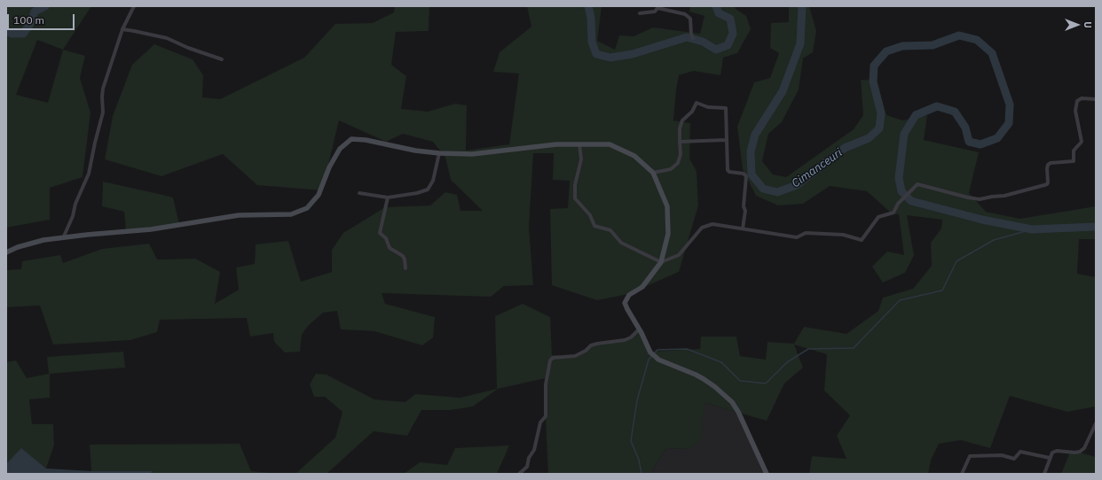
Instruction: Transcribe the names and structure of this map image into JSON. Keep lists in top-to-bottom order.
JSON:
{
  "water": ["Cimanceuri"],
  "scale_bar": "100 m",
  "north": "right"
}
